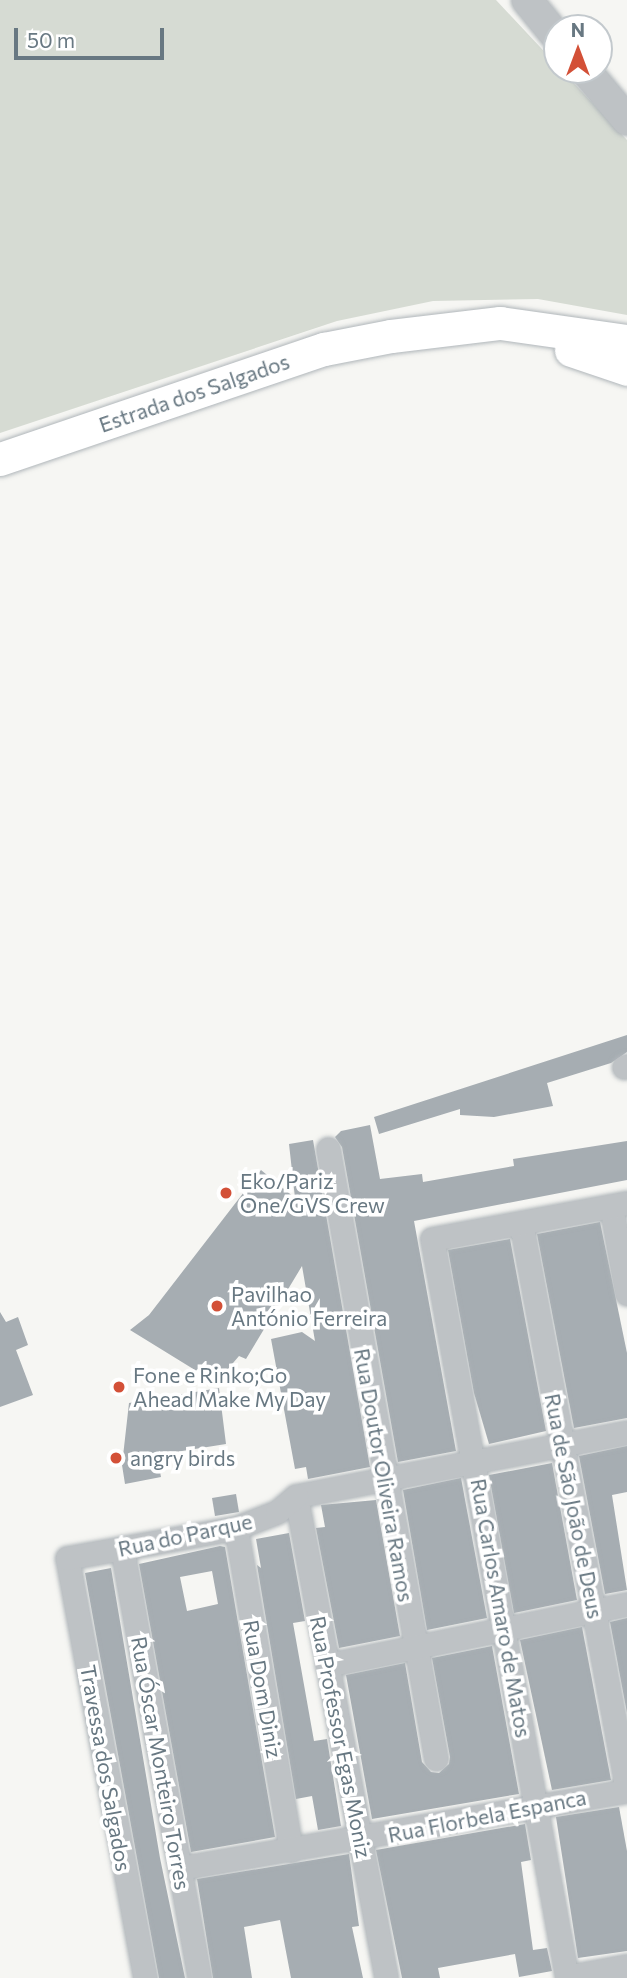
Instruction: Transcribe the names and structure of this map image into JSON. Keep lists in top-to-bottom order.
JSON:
{
  "streets": {
    "main road": ["Estrada dos Salgados"],
    "street": [
      "Rua Doutor Oliveira Ramos",
      "Rua de São João de Deus",
      "Rua do Parque",
      "Rua Carlos Amaro de Matos",
      "Rua Dom Diniz",
      "Rua Professor Egas Moniz",
      "Rua Óscar Monteiro Torres",
      "Travessa dos Salgados",
      "Rua Florbela Espanca"
    ]
  },
  "crossings": [
    ["Rua de São João de Deus", "Rua Carlos Amaro de Matos"],
    ["Rua de São João de Deus", "Rua Florbela Espanca"],
    ["Rua do Parque", "Rua Dom Diniz"],
    ["Rua do Parque", "Rua Professor Egas Moniz"],
    ["Rua do Parque", "Rua Óscar Monteiro Torres"],
    ["Rua do Parque", "Travessa dos Salgados"],
    ["Rua Carlos Amaro de Matos", "Rua Florbela Espanca"],
    ["Rua Dom Diniz", "Rua Florbela Espanca"],
    ["Rua Professor Egas Moniz", "Rua Florbela Espanca"],
    ["Rua Óscar Monteiro Torres", "Rua Florbela Espanca"]
  ],
  "places": [
    "Eko/Pariz One/GVS Crew",
    "Pavilhao António Ferreira",
    "Fone e Rinko;Go Ahead Make My Day",
    "angry birds"
  ],
  "scale_bar": "50 m",
  "north": "top"
}
